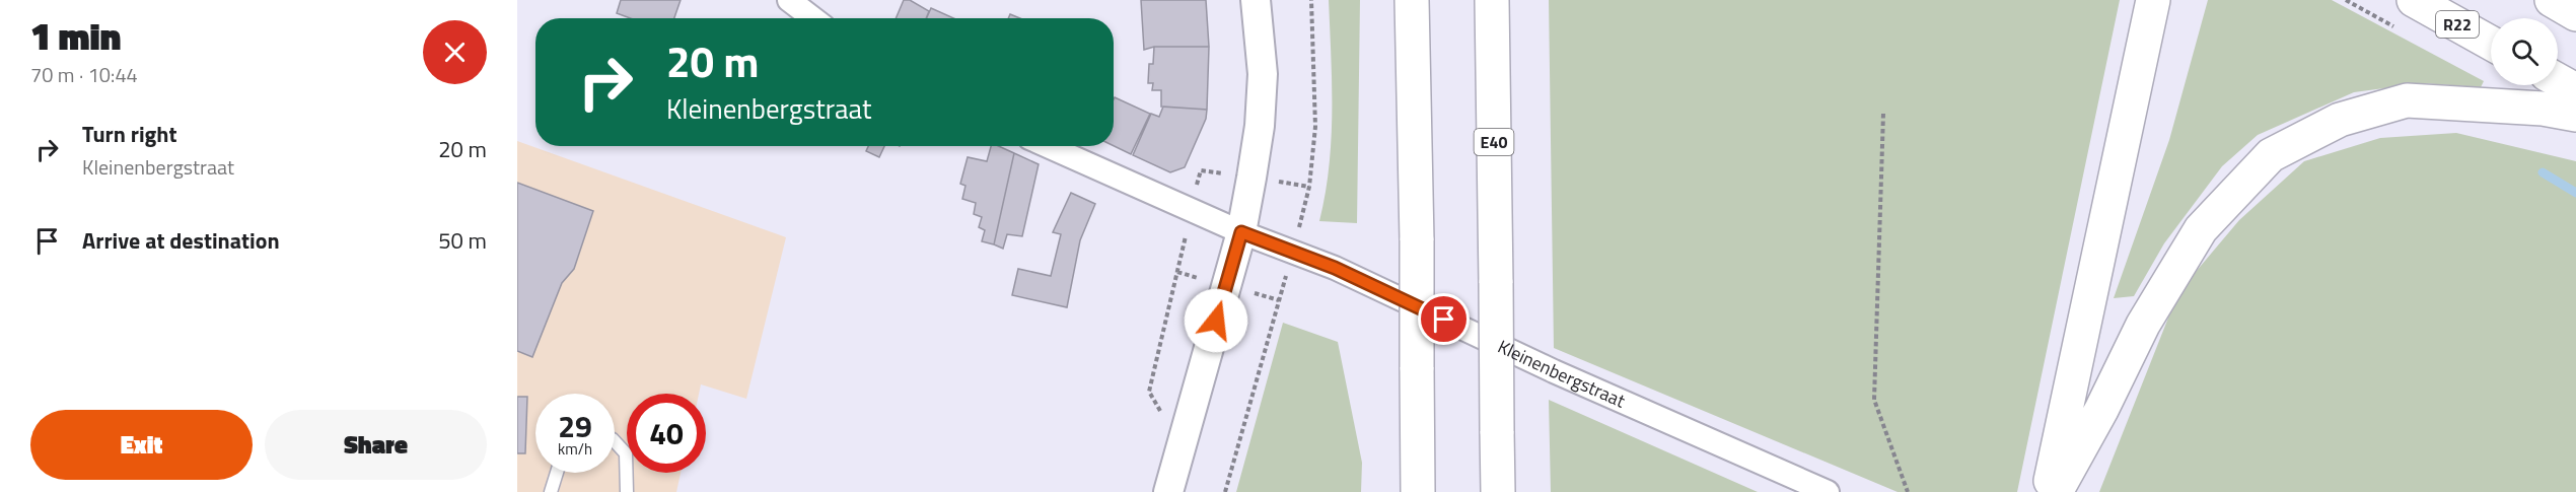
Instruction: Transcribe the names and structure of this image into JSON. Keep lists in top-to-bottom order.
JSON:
{
  "streets": {
    "highway": ["R22", "E40"],
    "street": ["Kleinenbergstraat"]
  },
  "page": {
    "heading": ["1 min", "70 m · 10:44"],
    "turn": ["20 m", "Kleinenbergstraat"],
    "list": [
      {
        "name": "Turn right",
        "note": "Kleinenbergstraat",
        "value": "20 m"
      },
      {
        "name": "Arrive at destination",
        "value": "50 m"
      }
    ],
    "speed": "29 km/h",
    "limit": "40",
    "buttons": ["Exit", "Share"]
  }
}
